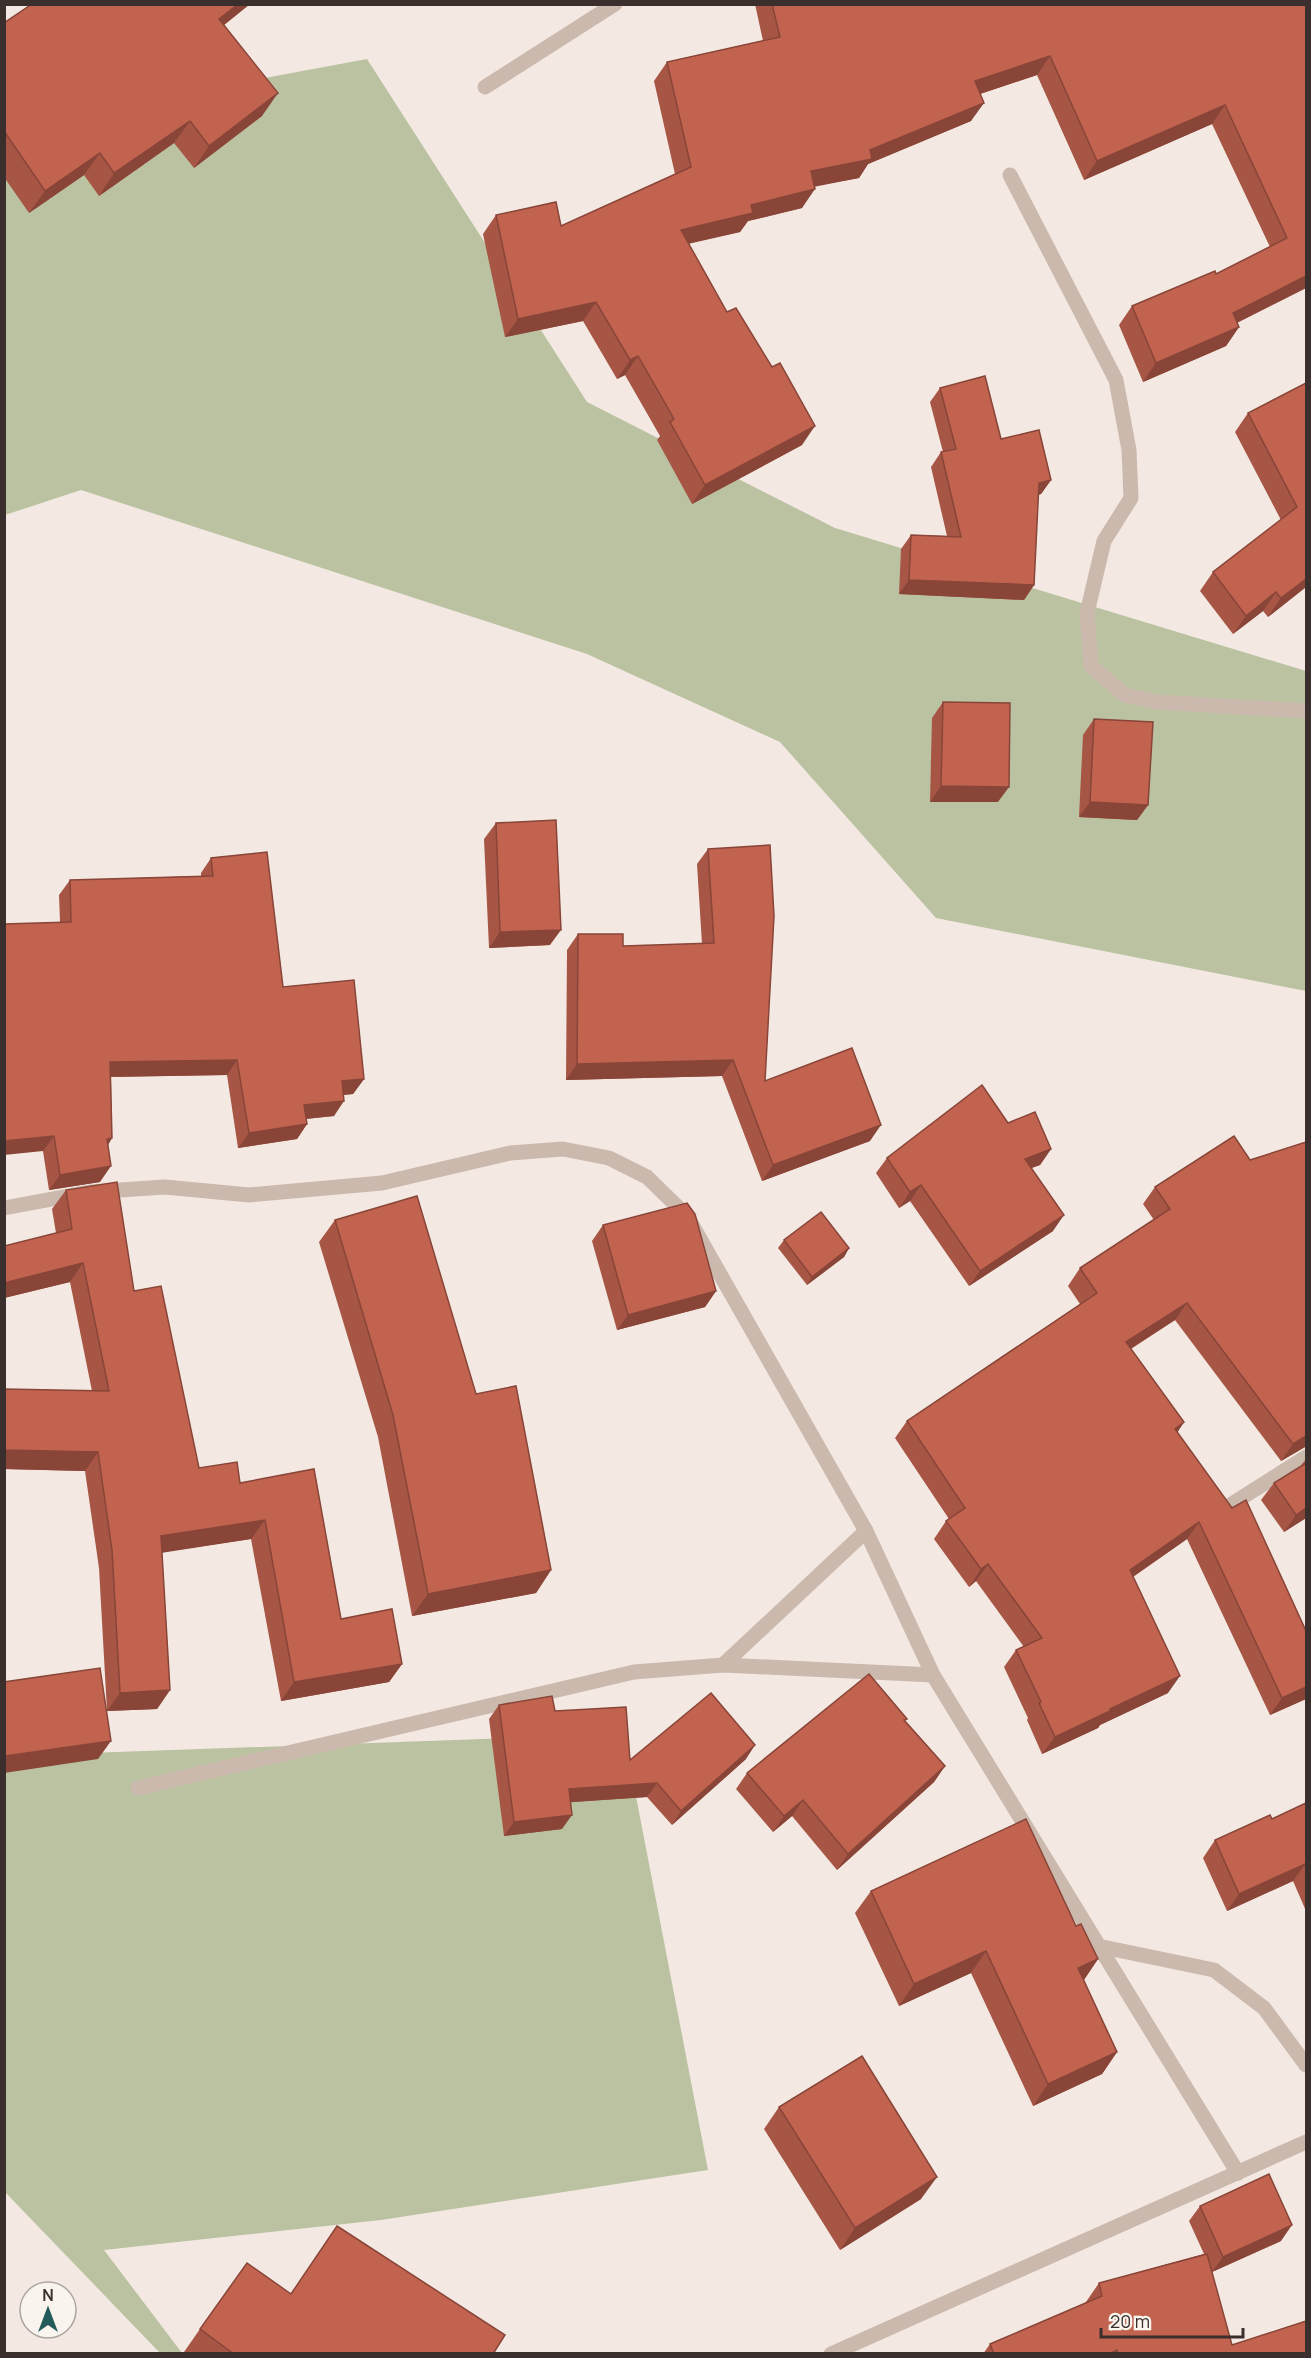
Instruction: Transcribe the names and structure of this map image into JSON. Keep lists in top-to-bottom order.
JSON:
{
  "scale_bar": "20 m",
  "north": "top"
}
